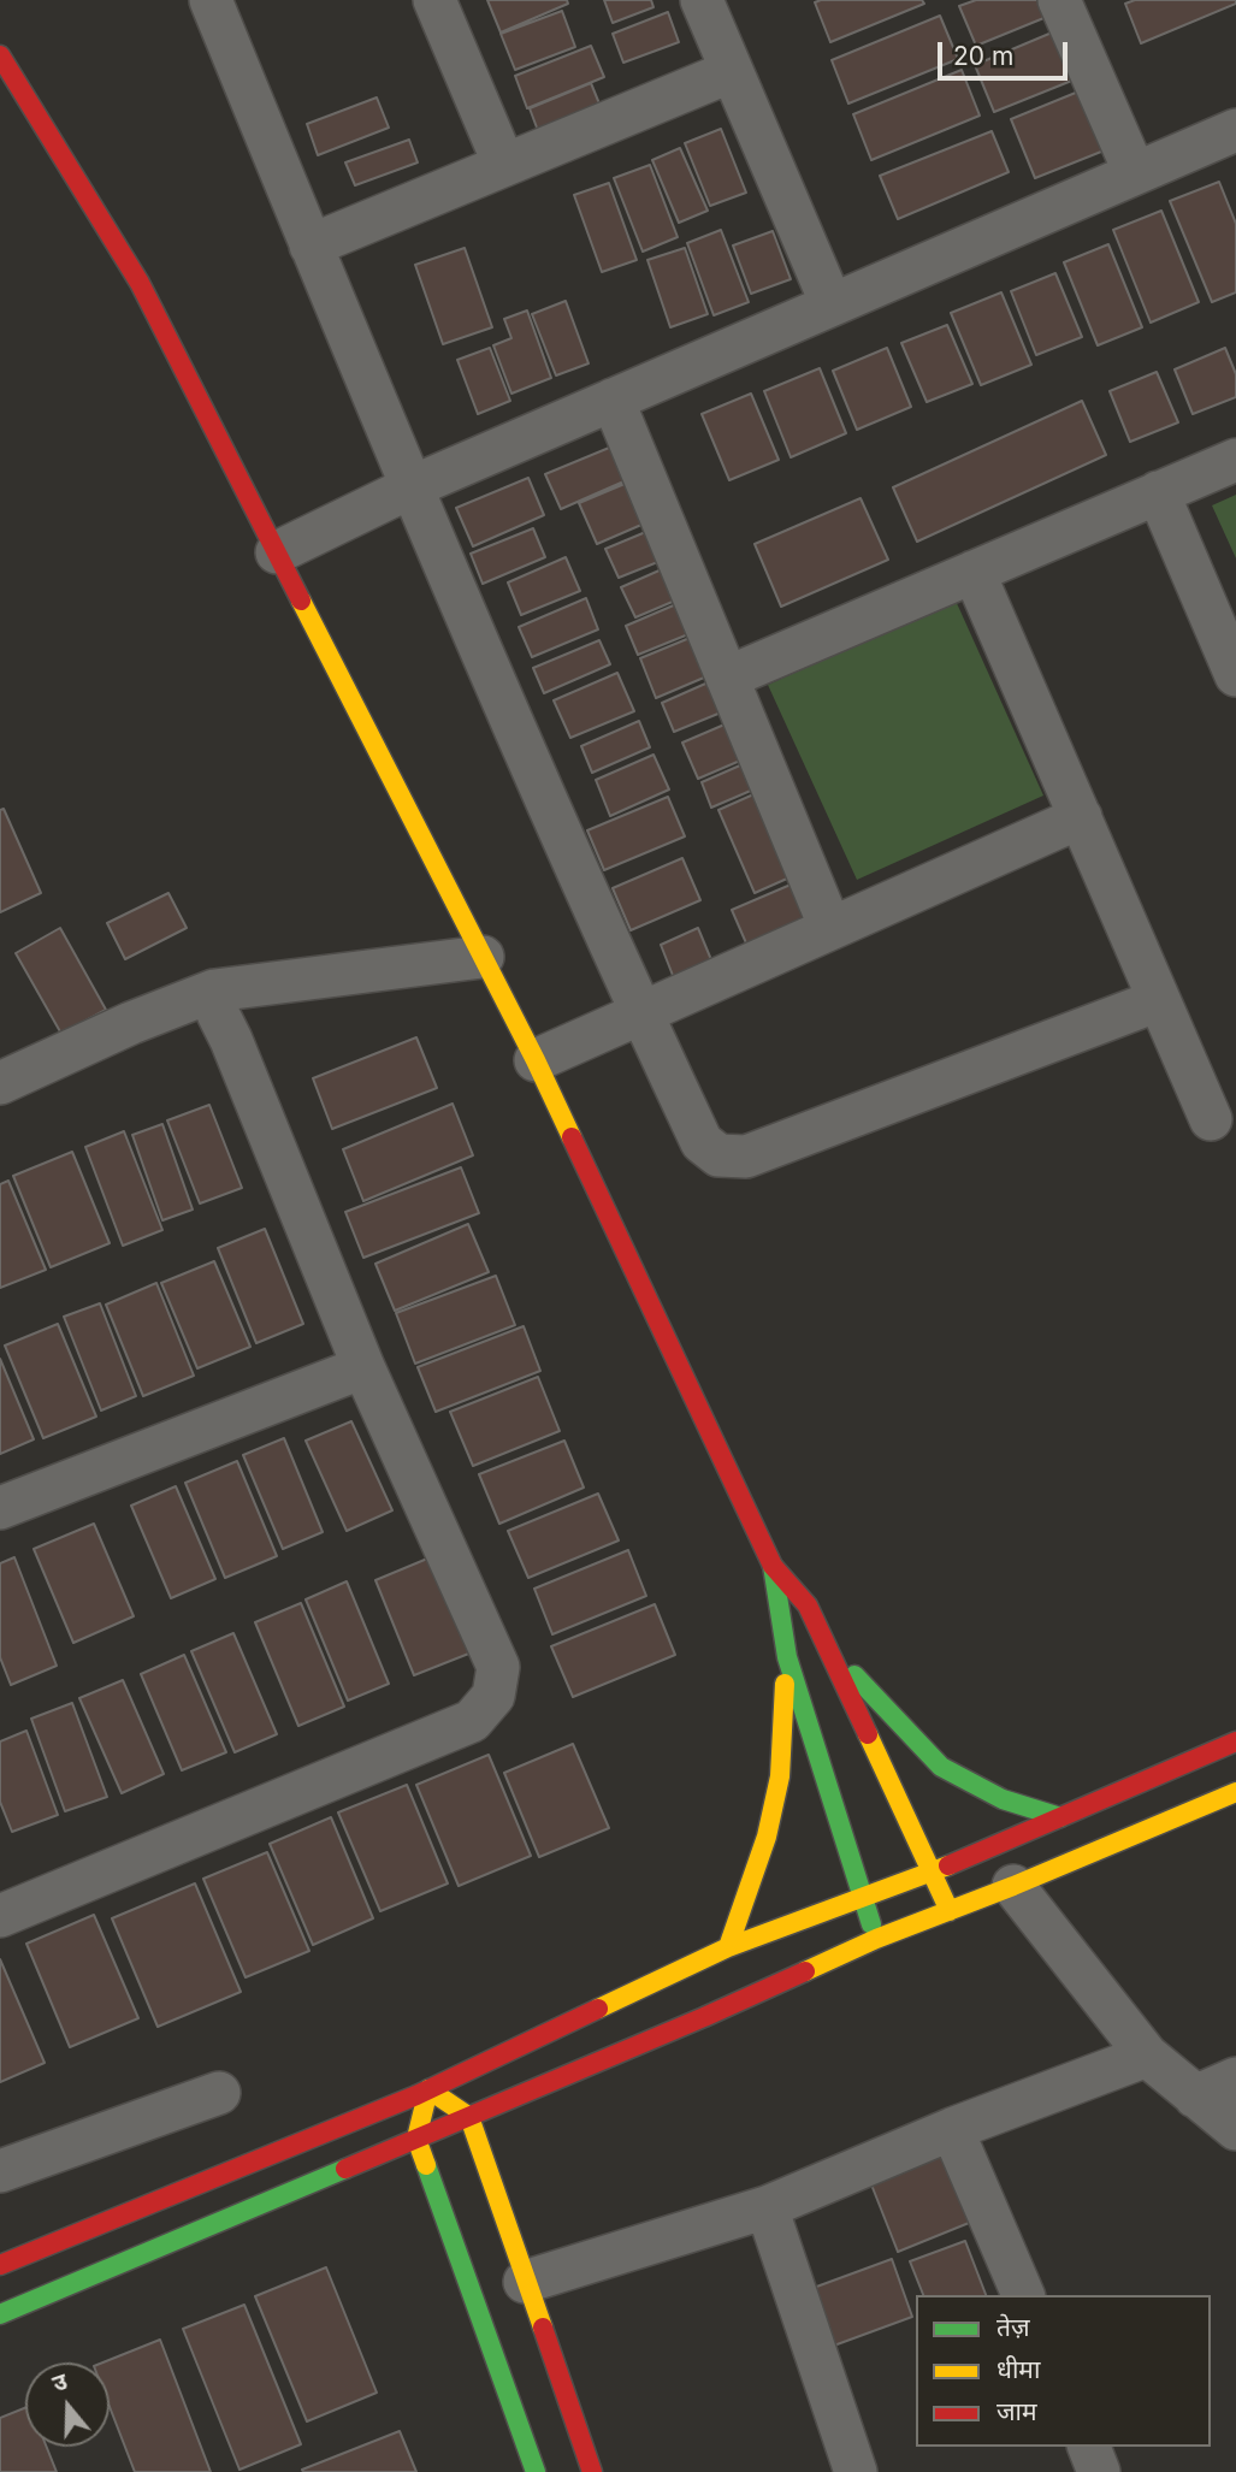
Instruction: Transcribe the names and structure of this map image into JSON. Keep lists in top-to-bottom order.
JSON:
{
  "legend": ["तेज़", "धीमा", "जाम"],
  "scale_bar": "20 m",
  "north": "top"
}
